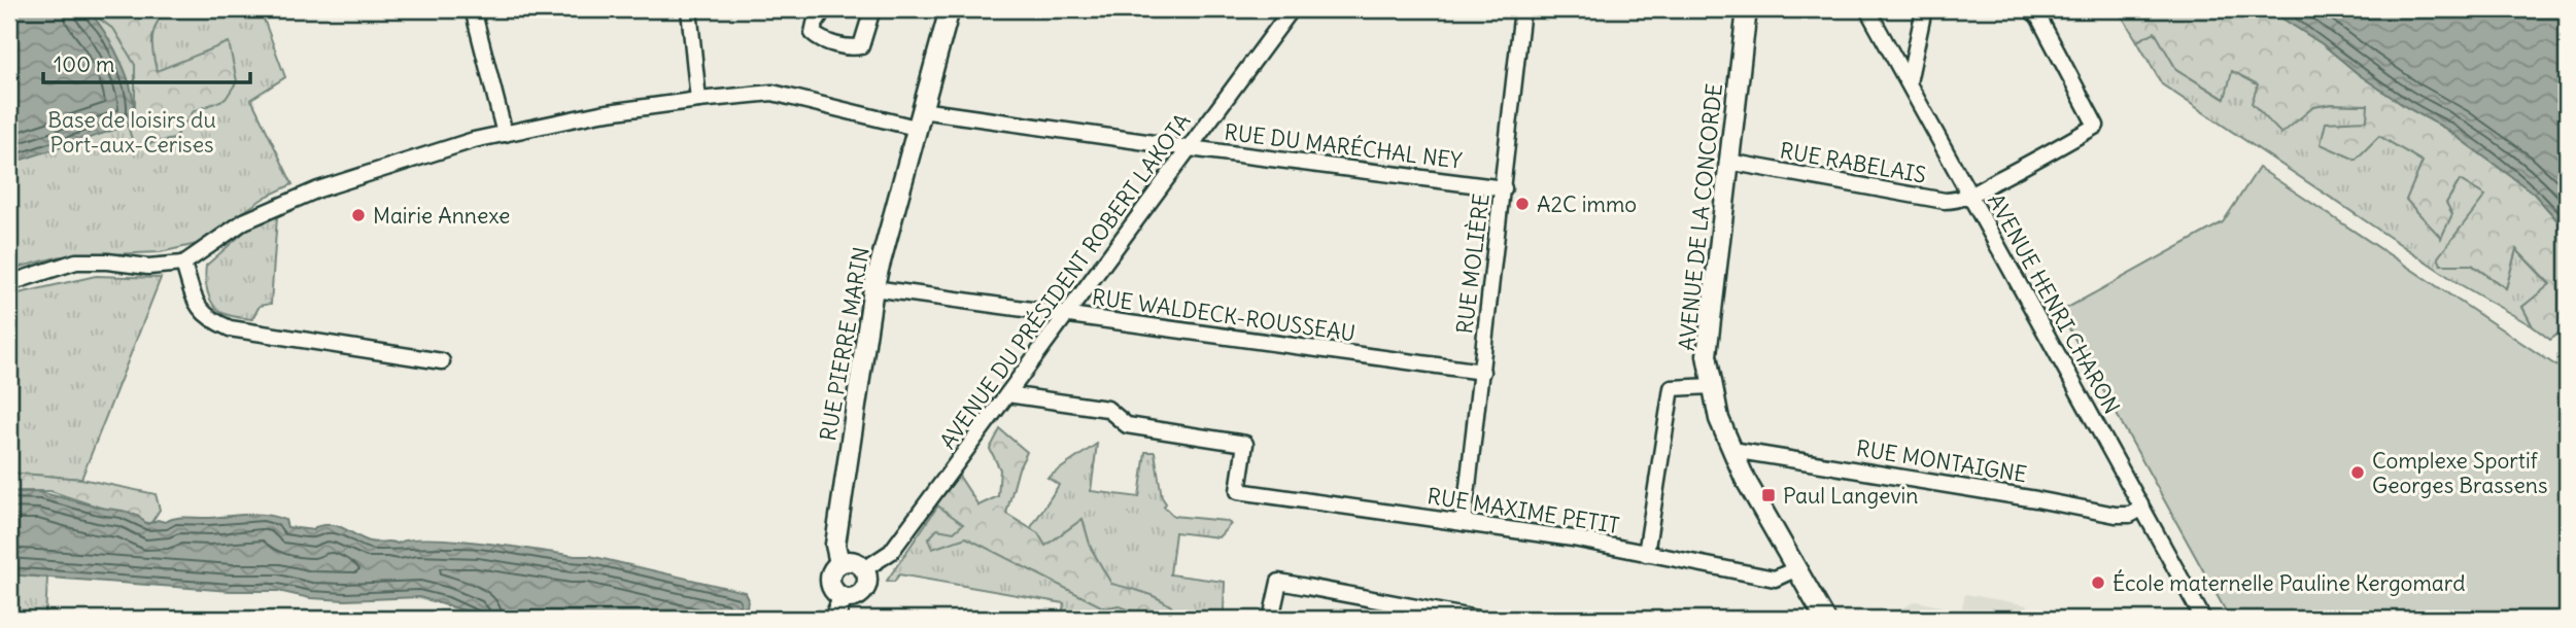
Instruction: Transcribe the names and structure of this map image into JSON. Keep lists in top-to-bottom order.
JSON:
{
  "streets": {
    "street": [
      "RUE DU MARÉCHAL NEY",
      "RUE RABELAIS",
      "AVENUE DE LA CONCORDE",
      "RUE MOLIÈRE",
      "AVENUE DU PRÉSIDENT ROBERT LAKOTA",
      "AVENUE HENRI CHARON",
      "RUE WALDECK-ROUSSEAU",
      "RUE PIERRE MARIN",
      "RUE MONTAIGNE",
      "RUE MAXIME PETIT"
    ]
  },
  "crossings": [
    ["RUE DU MARÉCHAL NEY", "RUE MOLIÈRE"],
    ["RUE DU MARÉCHAL NEY", "AVENUE DU PRÉSIDENT ROBERT LAKOTA"],
    ["RUE DU MARÉCHAL NEY", "RUE PIERRE MARIN"],
    ["RUE RABELAIS", "AVENUE DE LA CONCORDE"],
    ["RUE RABELAIS", "AVENUE HENRI CHARON"],
    ["AVENUE DE LA CONCORDE", "RUE MONTAIGNE"],
    ["AVENUE DE LA CONCORDE", "RUE MAXIME PETIT"],
    ["RUE MOLIÈRE", "RUE WALDECK-ROUSSEAU"],
    ["RUE MOLIÈRE", "RUE MAXIME PETIT"],
    ["AVENUE DU PRÉSIDENT ROBERT LAKOTA", "RUE WALDECK-ROUSSEAU"],
    ["AVENUE DU PRÉSIDENT ROBERT LAKOTA", "RUE PIERRE MARIN"],
    ["AVENUE DU PRÉSIDENT ROBERT LAKOTA", "RUE MAXIME PETIT"],
    ["AVENUE HENRI CHARON", "RUE MONTAIGNE"],
    ["RUE WALDECK-ROUSSEAU", "RUE PIERRE MARIN"]
  ],
  "parks": ["Base de loisirs du Port-aux-Cerises"],
  "places": {
    "other": [
      "A2C immo",
      "Mairie Annexe",
      "Complexe Sportif Georges Brassens",
      "École maternelle Pauline Kergomard"
    ],
    "transit": ["Paul Langevin"]
  },
  "scale_bar": "100 m"
}
